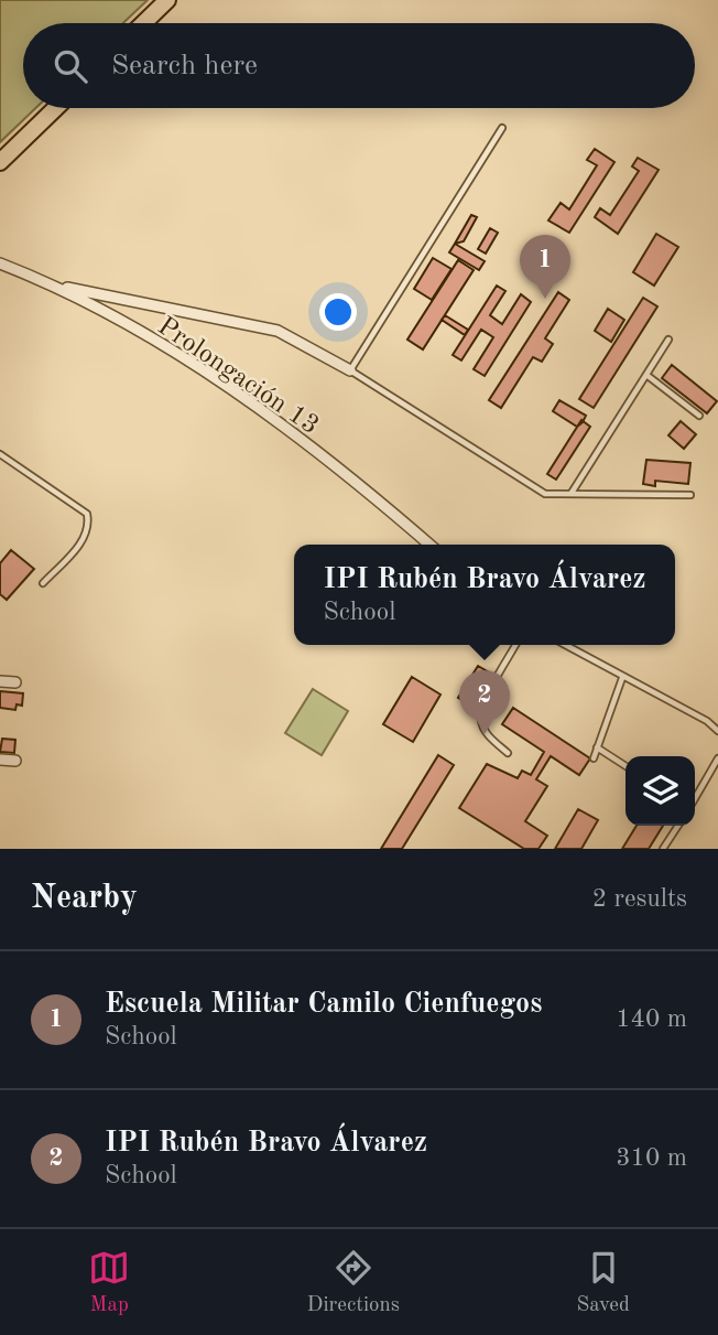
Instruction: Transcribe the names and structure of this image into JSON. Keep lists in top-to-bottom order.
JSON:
{
  "streets": {
    "street": ["Prolongación 13"]
  },
  "page": {
    "search": "Search here",
    "pins": ["1", "2"],
    "popup": ["IPI Rubén Bravo Álvarez", "School"],
    "heading": ["Nearby", "2 results"],
    "list": [
      {
        "mark": "1",
        "name": "Escuela Militar Camilo Cienfuegos",
        "note": "School",
        "value": "140 m"
      },
      {
        "mark": "2",
        "name": "IPI Rubén Bravo Álvarez",
        "note": "School",
        "value": "310 m"
      }
    ],
    "nav": ["Map", "Directions", "Saved"]
  }
}
